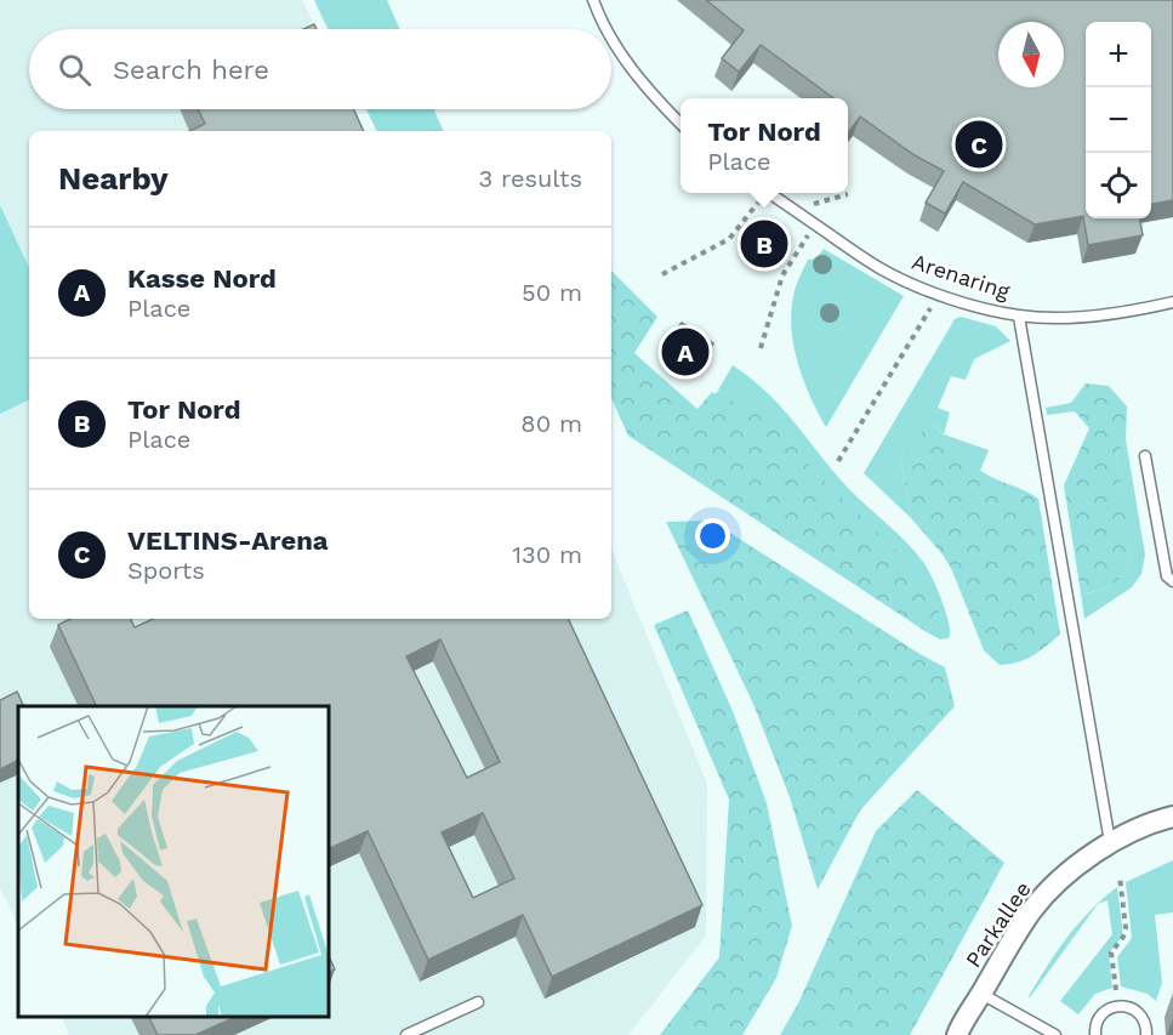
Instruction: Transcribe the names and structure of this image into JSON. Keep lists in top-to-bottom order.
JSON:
{
  "streets": {
    "street": ["Parkallee"],
    "lane": ["Arenaring"]
  },
  "north": "bottom",
  "page": {
    "map_buttons": ["+", "−"],
    "search": "Search here",
    "popup": ["Tor Nord", "Place"],
    "pins": ["C", "B", "A"],
    "heading": ["Nearby", "3 results"],
    "list": [
      {
        "mark": "A",
        "name": "Kasse Nord",
        "note": "Place",
        "value": "50 m"
      },
      {
        "mark": "B",
        "name": "Tor Nord",
        "note": "Place",
        "value": "80 m"
      },
      {
        "mark": "C",
        "name": "VELTINS-Arena",
        "note": "Sports",
        "value": "130 m"
      }
    ]
  }
}
